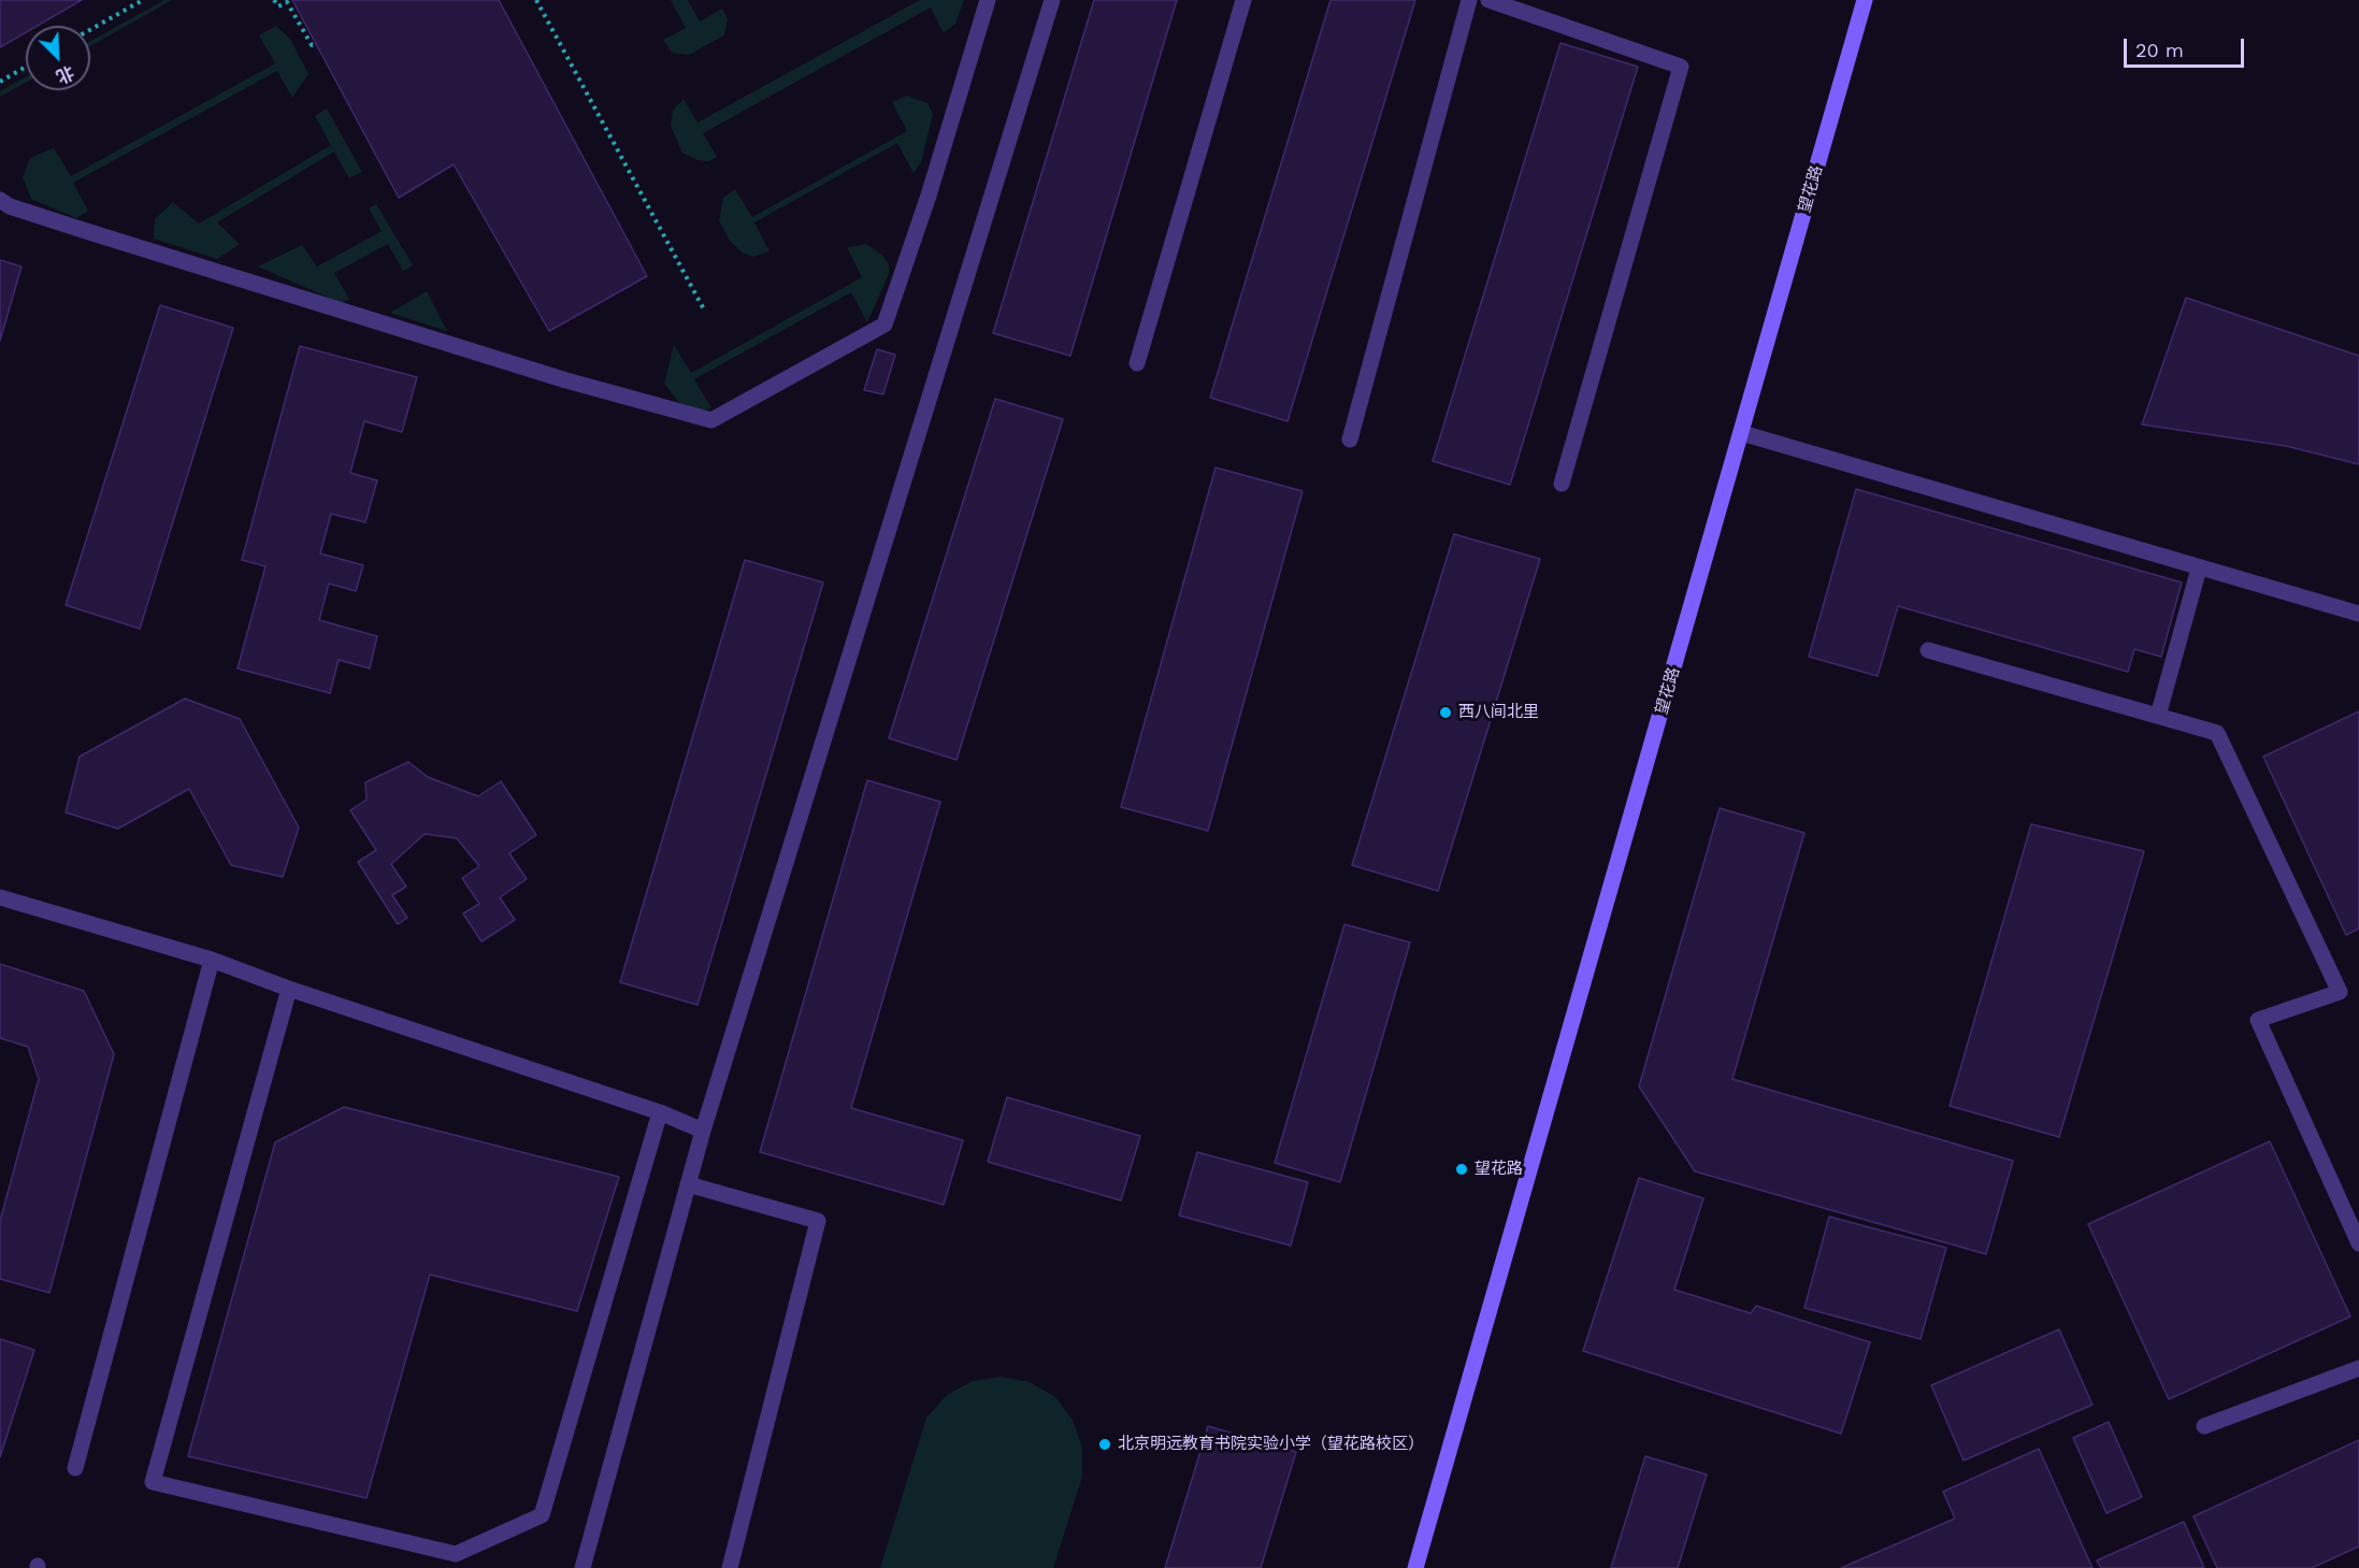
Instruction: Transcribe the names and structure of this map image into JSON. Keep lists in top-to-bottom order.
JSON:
{
  "streets": {
    "street": ["望花路"]
  },
  "places": ["西八间北里", "望花路", "北京明远教育书院实验小学（望花路校区）"],
  "scale_bar": "20 m",
  "north": "bottom right"
}
